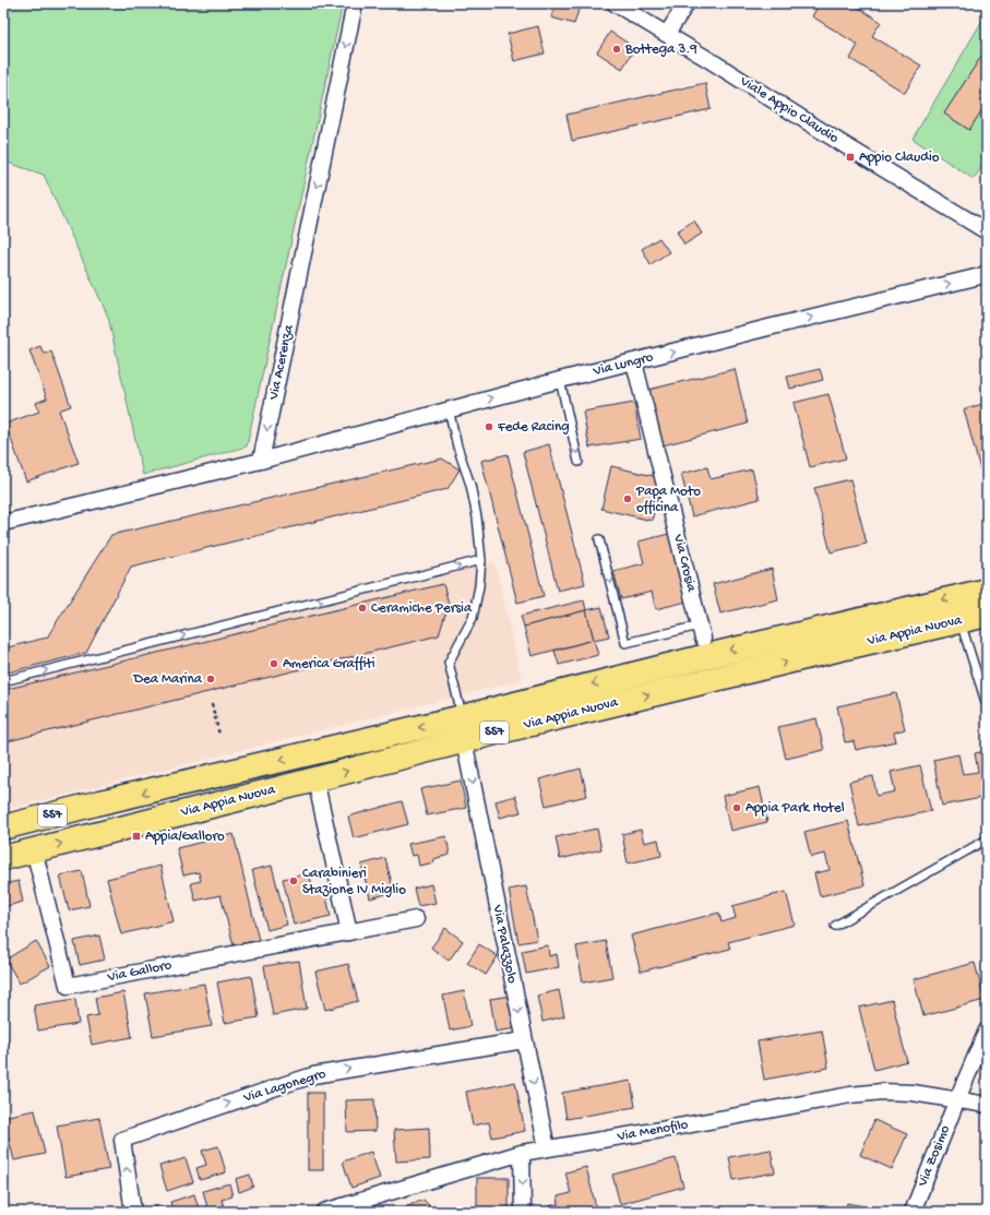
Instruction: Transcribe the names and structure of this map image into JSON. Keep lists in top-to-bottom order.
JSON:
{
  "streets": {
    "main road": ["Via Appia Nuova", "SS7"],
    "street": [
      "Viale Appio Claudio",
      "Via Acerenza",
      "Via Lungro",
      "Via Crosia",
      "Via Palazzolo",
      "Via Galloro",
      "Via Lagonegro",
      "Via Menofilo",
      "Via Zosimo"
    ]
  },
  "crossings": [
    ["Via Acerenza", "Via Lungro"],
    ["Via Lungro", "Via Crosia"],
    ["Via Appia Nuova", "Via Palazzolo"],
    ["Via Appia Nuova", "Via Galloro"],
    ["Via Palazzolo", "Via Lagonegro"],
    ["Via Palazzolo", "Via Menofilo"],
    ["Via Menofilo", "Via Zosimo"]
  ],
  "one_way": [
    "Via Acerenza",
    "Via Lungro",
    "Via Palazzolo",
    "Via Lagonegro"
  ],
  "places": {
    "other": [
      "Bottega 3.9",
      "Fede Racing",
      "Papa Moto officina",
      "Ceramiche Persia",
      "America Graffiti",
      "Dea Marina",
      "Appia Park Hotel",
      "Carabinieri Stazione IV Miglio"
    ],
    "transit": ["Appio Claudio", "Appia/Galloro"]
  }
}
